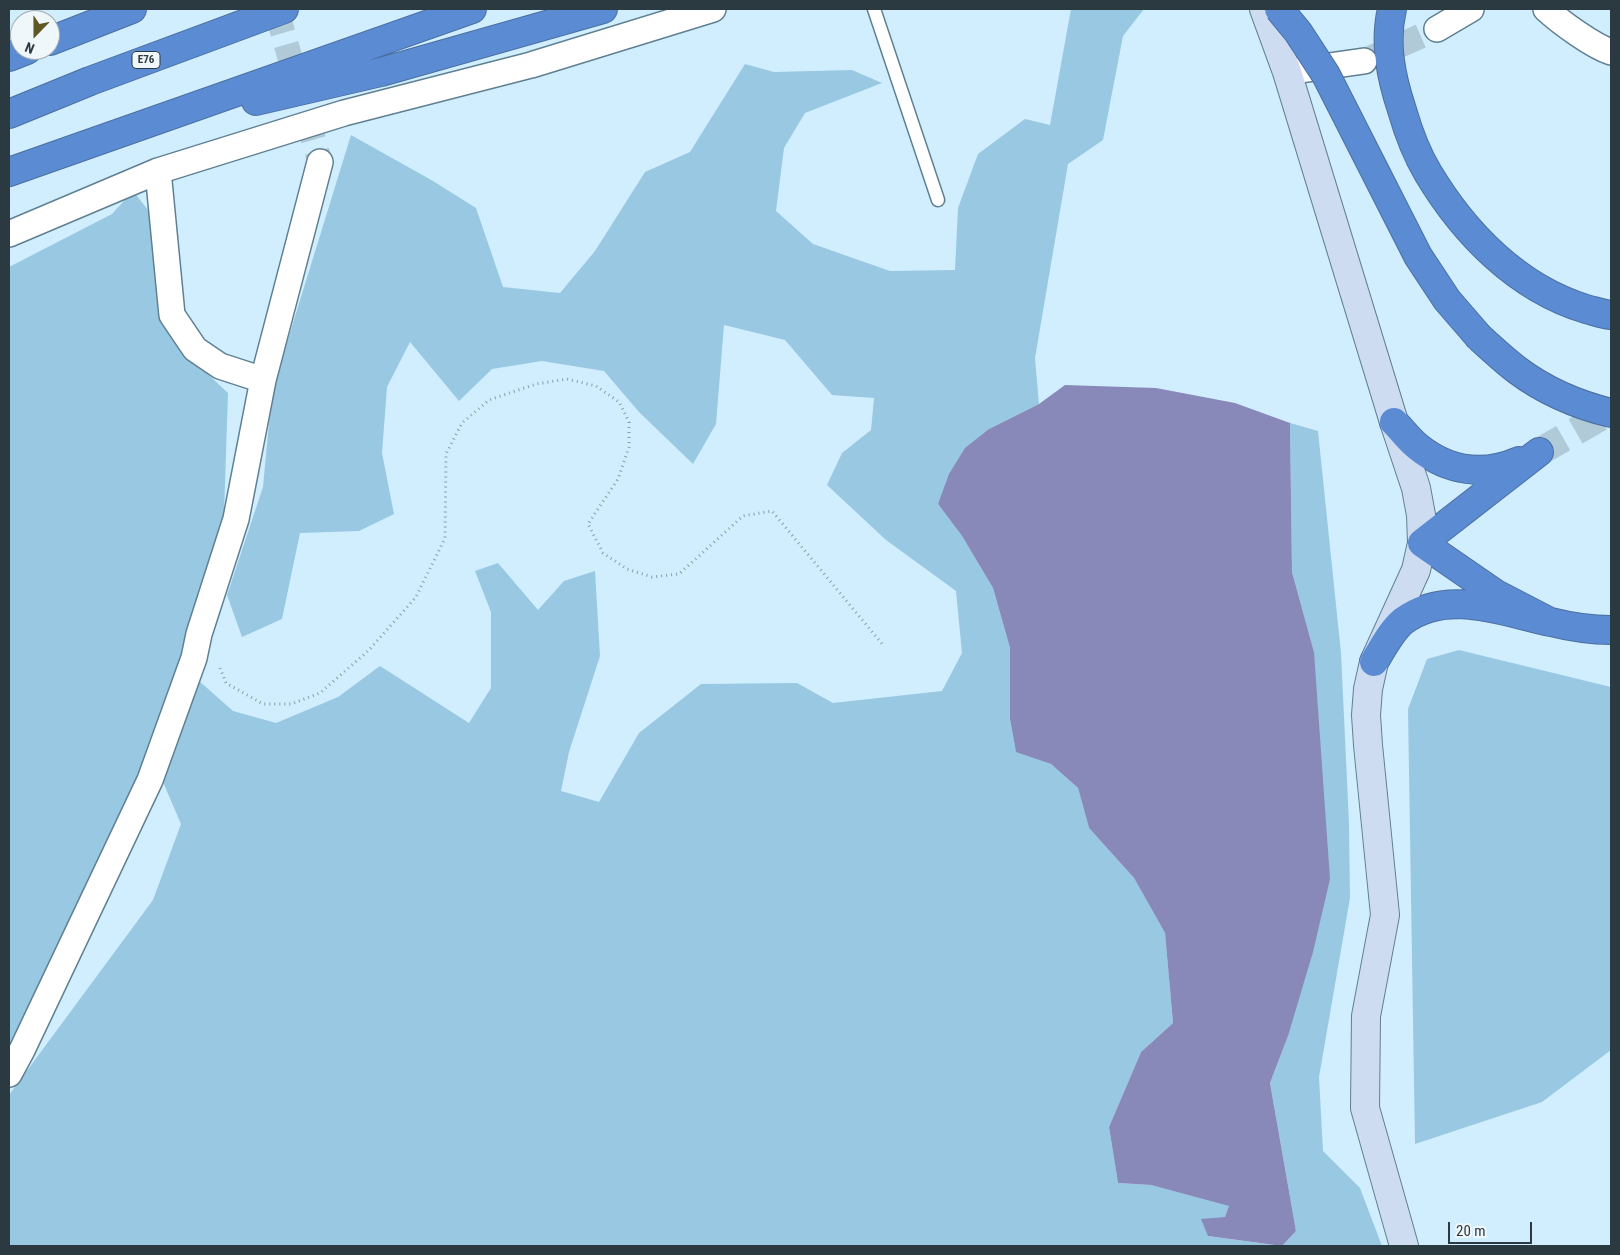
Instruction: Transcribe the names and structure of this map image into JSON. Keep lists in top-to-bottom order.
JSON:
{
  "streets": {
    "highway": ["E76"]
  },
  "scale_bar": "20 m",
  "north": "bottom"
}
